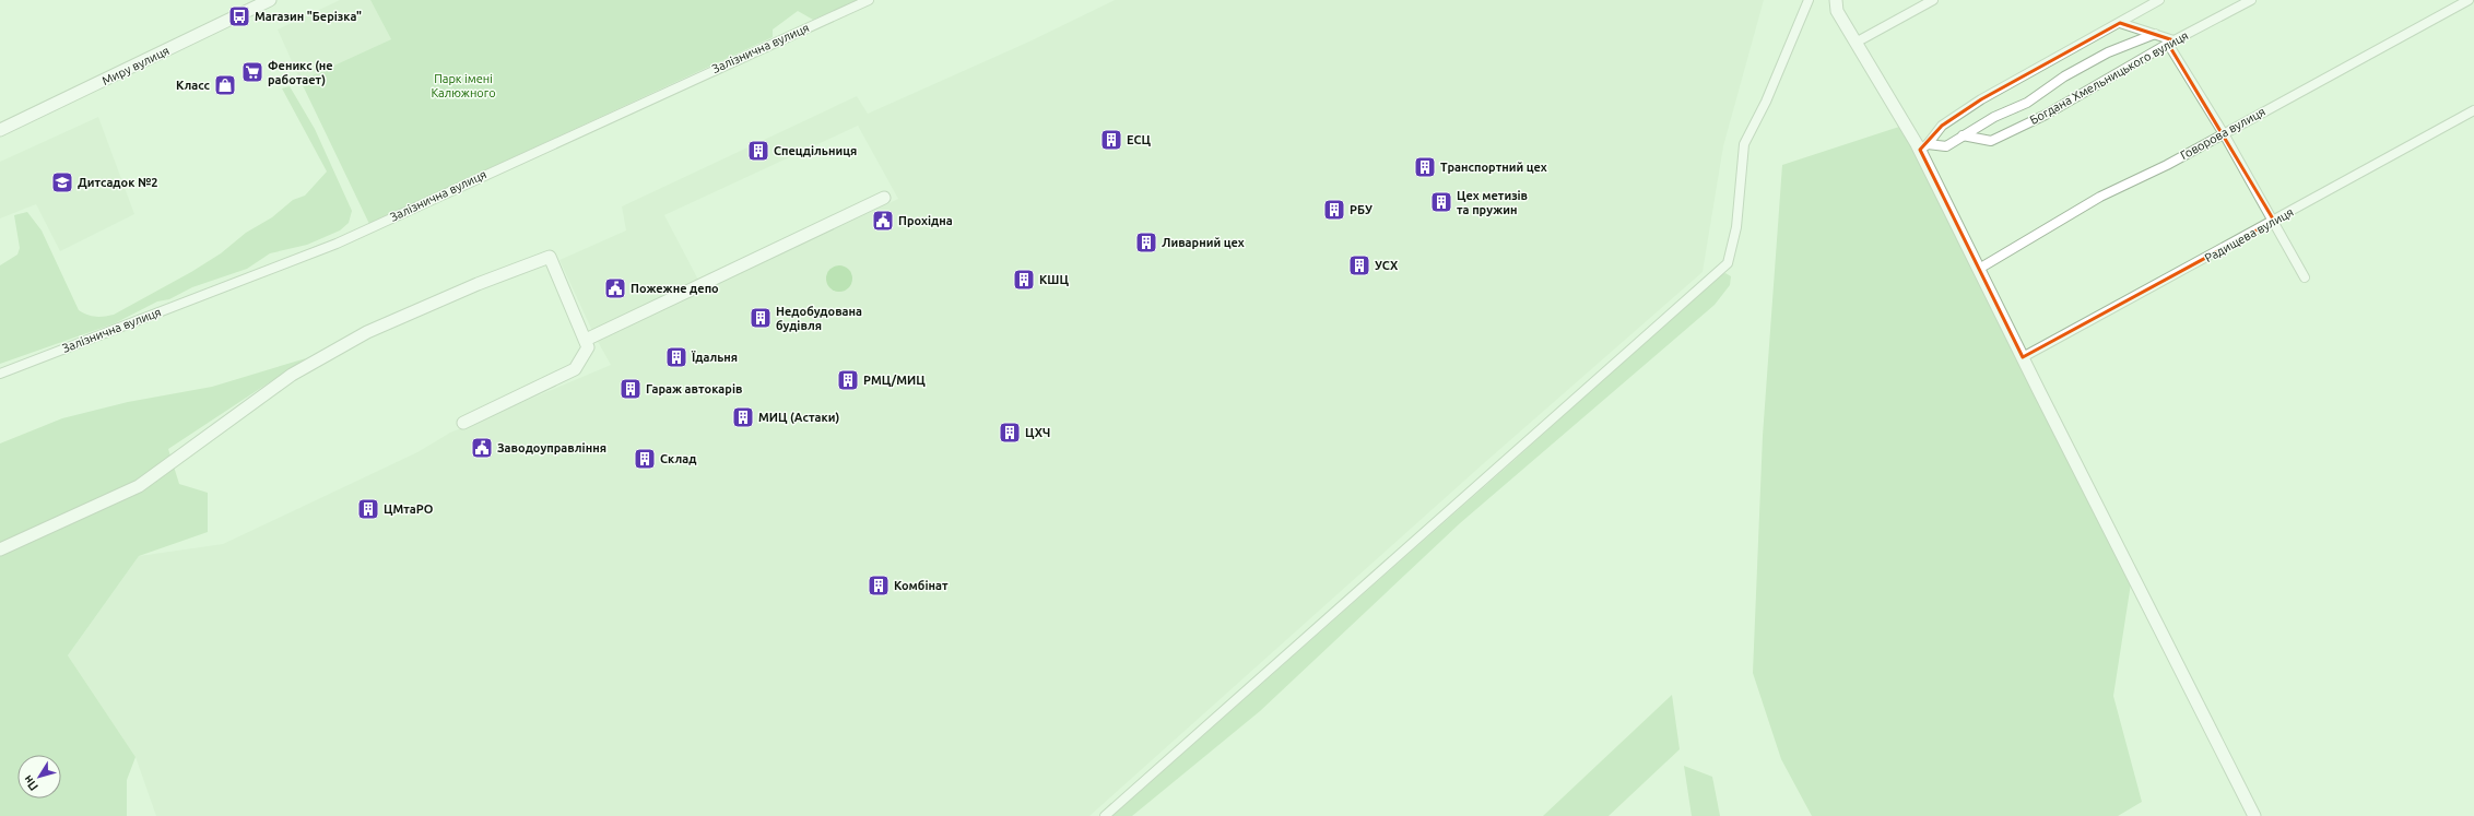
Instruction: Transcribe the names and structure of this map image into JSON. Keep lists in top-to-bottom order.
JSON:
{
  "streets": {
    "street": [
      "Залізнична вулиця",
      "Миру вулиця",
      "Богдана Хмельницького вулиця",
      "Говорова вулиця",
      "Радищева вулиця"
    ]
  },
  "parks": ["Парк імені Калюжного"],
  "places": {
    "bus stop": ["Магазин \"Берізка\""],
    "supermarket": ["Феникс (не работает)"],
    "shop": ["Класс"],
    "building": [
      "ЕСЦ",
      "Спецдільниця",
      "Транспортний цех",
      "Цех метизів та пружин",
      "РБУ",
      "Ливарний цех",
      "УСХ",
      "КШЦ",
      "Недобудована будівля",
      "Їдальня",
      "РМЦ/МИЦ",
      "Гараж автокарів",
      "МИЦ (Астаки)",
      "ЦХЧ",
      "Склад",
      "ЦМтаРО",
      "Комбінат"
    ],
    "school or university": ["Дитсадок №2"],
    "public building": ["Прохідна", "Пожежне депо", "Заводоуправління"]
  },
  "north": "bottom left"
}
